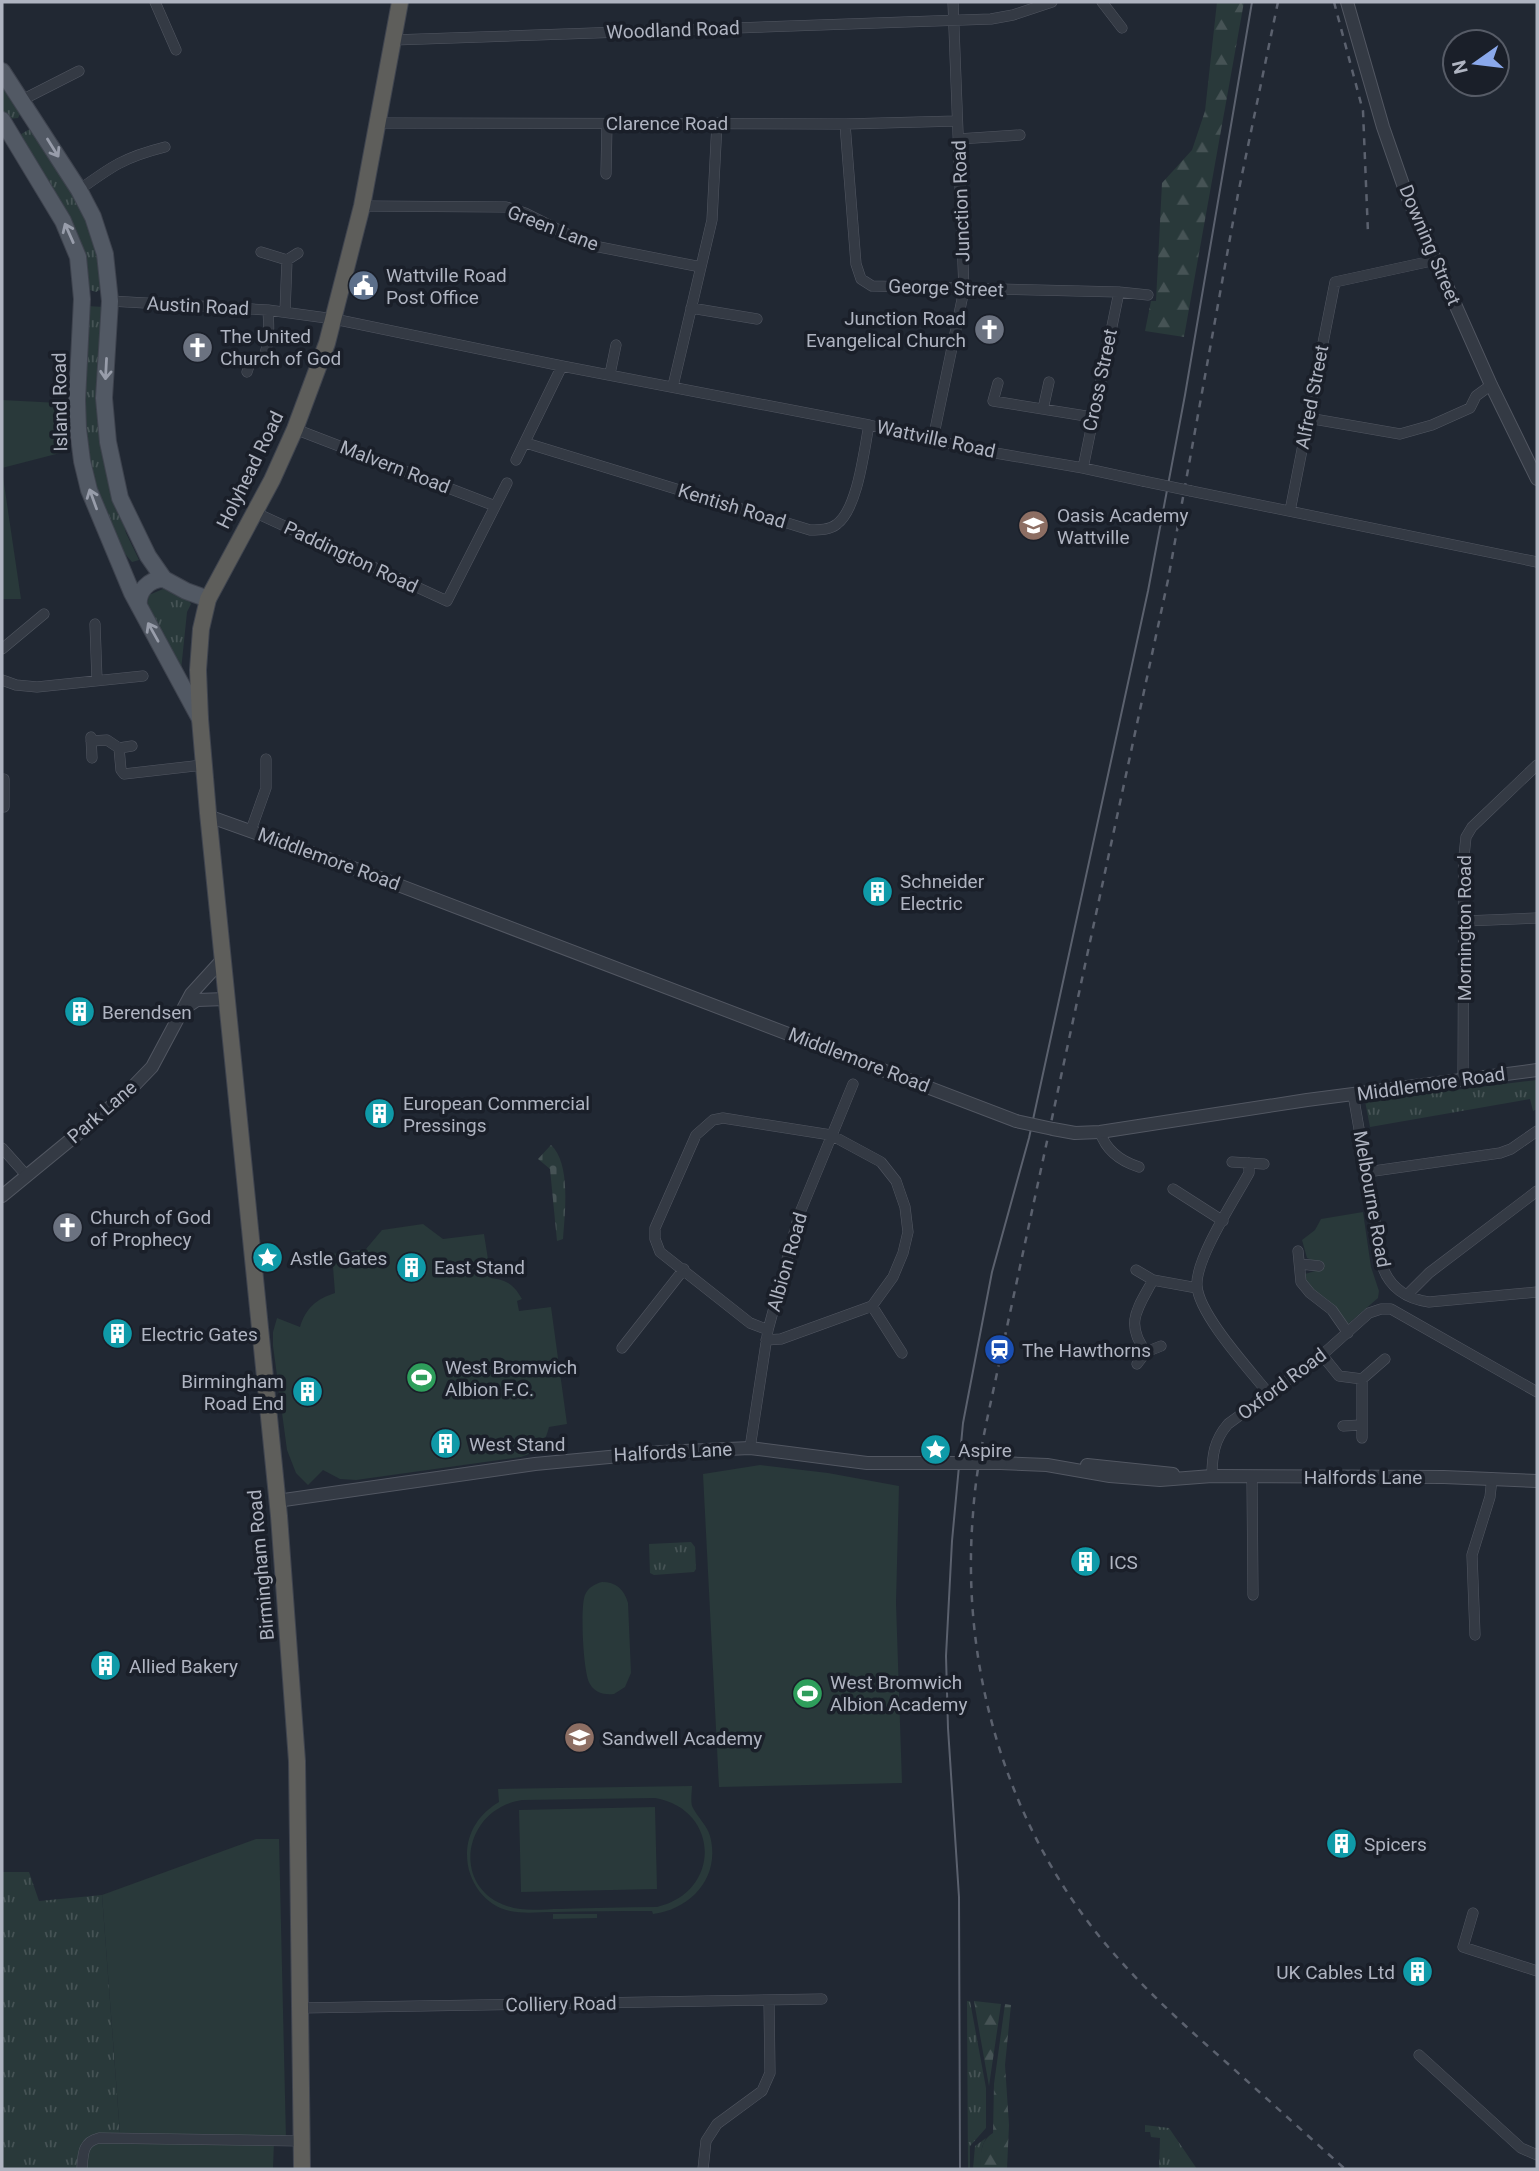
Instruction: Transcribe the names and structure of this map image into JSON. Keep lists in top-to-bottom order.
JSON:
{
  "streets": {
    "highway": ["Holyhead Road", "Birmingham Road"],
    "main road": ["Island Road"],
    "street": [
      "Woodland Road",
      "Clarence Road",
      "Junction Road",
      "Green Lane",
      "Downing Street",
      "George Street",
      "Austin Road",
      "Cross Street",
      "Alfred Street",
      "Wattville Road",
      "Malvern Road",
      "Kentish Road",
      "Paddington Road",
      "Middlemore Road",
      "Mornington Road",
      "Park Lane",
      "Melbourne Road",
      "Albion Road",
      "Oxford Road",
      "Halfords Lane",
      "Colliery Road"
    ]
  },
  "crossings": [
    ["Woodland Road", "Junction Road"],
    ["Woodland Road", "Holyhead Road"],
    ["Clarence Road", "Junction Road"],
    ["Clarence Road", "George Street"],
    ["Clarence Road", "Holyhead Road"],
    ["Junction Road", "George Street"],
    ["Junction Road", "Wattville Road"],
    ["Green Lane", "Holyhead Road"],
    ["Downing Street", "Alfred Street"],
    ["George Street", "Cross Street"],
    ["Austin Road", "Wattville Road"],
    ["Austin Road", "Holyhead Road"],
    ["Cross Street", "Wattville Road"],
    ["Alfred Street", "Wattville Road"],
    ["Island Road", "Holyhead Road"],
    ["Wattville Road", "Holyhead Road"],
    ["Wattville Road", "Kentish Road"],
    ["Malvern Road", "Holyhead Road"],
    ["Malvern Road", "Paddington Road"],
    ["Holyhead Road", "Paddington Road"],
    ["Holyhead Road", "Middlemore Road"],
    ["Holyhead Road", "Park Lane"],
    ["Holyhead Road", "Birmingham Road"],
    ["Middlemore Road", "Mornington Road"],
    ["Middlemore Road", "Melbourne Road"],
    ["Park Lane", "Birmingham Road"],
    ["Albion Road", "Halfords Lane"],
    ["Oxford Road", "Halfords Lane"],
    ["Halfords Lane", "Birmingham Road"],
    ["Birmingham Road", "Colliery Road"]
  ],
  "places": {
    "public building": ["Wattville Road Post Office"],
    "church": ["Junction Road Evangelical Church", "The United Church of God", "Church of God of Prophecy"],
    "school or university": ["Oasis Academy Wattville", "Sandwell Academy"],
    "building": [
      "Schneider Electric",
      "Berendsen",
      "European Commercial Pressings",
      "East Stand",
      "Electric Gates",
      "Birmingham Road End",
      "West Stand",
      "ICS",
      "Allied Bakery",
      "Spicers",
      "UK Cables Ltd"
    ],
    "place": ["Astle Gates", "Aspire"],
    "station": ["The Hawthorns"],
    "sports": ["West Bromwich Albion F.C.", "West Bromwich Albion Academy"]
  },
  "north": "left"
}
